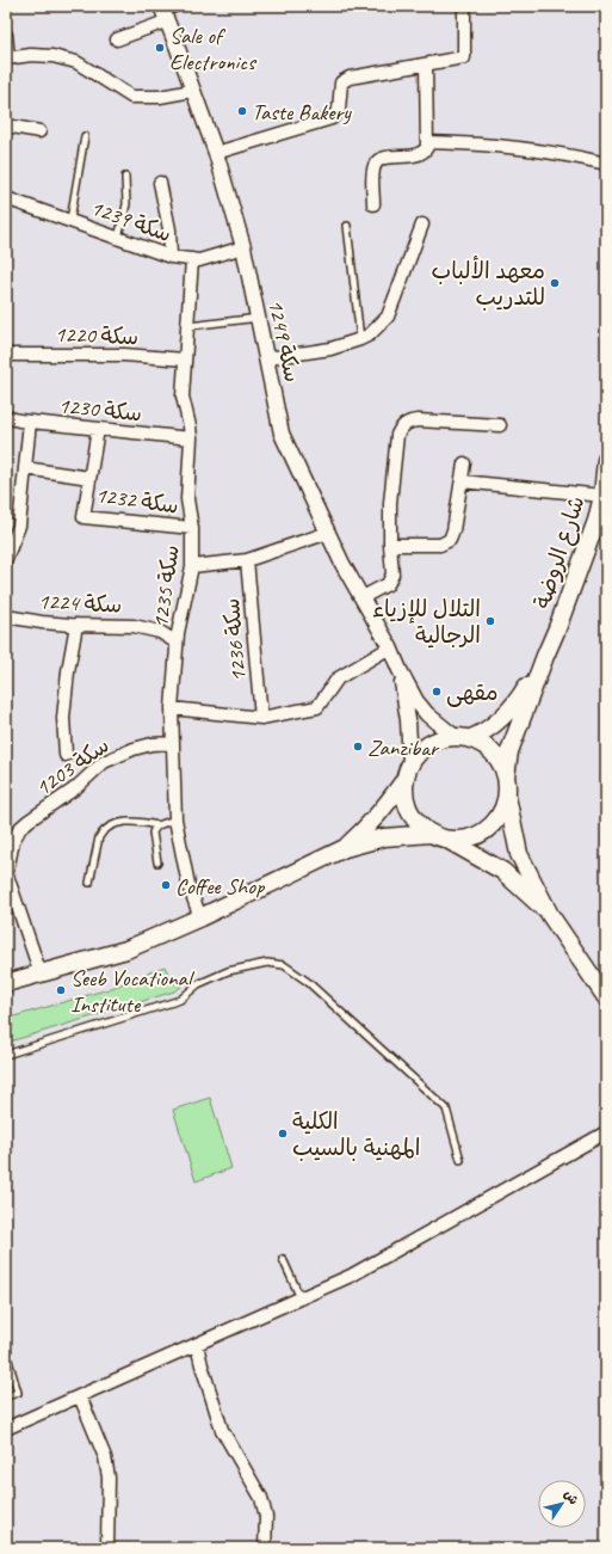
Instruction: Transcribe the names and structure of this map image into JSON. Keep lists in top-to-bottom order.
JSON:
{
  "streets": {
    "main road": ["شارع الروضة"],
    "street": [
      "سكة 1239",
      "سكة 1220",
      "سكة 1249",
      "سكة 1230",
      "سكة 1232",
      "سكة 1235",
      "سكة 1224",
      "سكة 1236",
      "سكة 1203"
    ]
  },
  "crossings": [
    ["سكة 1239", "سكة 1249"],
    ["سكة 1239", "سكة 1235"],
    ["سكة 1220", "سكة 1235"],
    ["سكة 1249", "شارع الروضة"],
    ["سكة 1230", "سكة 1232"],
    ["سكة 1230", "سكة 1235"],
    ["سكة 1232", "سكة 1235"],
    ["سكة 1235", "سكة 1224"],
    ["سكة 1235", "سكة 1203"]
  ],
  "places": [
    "Sale of Electronics",
    "Taste Bakery",
    "معهد الألباب للتدريب",
    "التلال للإزياء الرجالية",
    "مقهى",
    "Zanzibar",
    "Coffee Shop",
    "Seeb Vocational Institute",
    "الكلية المهنية بالسيب"
  ],
  "north": "top right"
}
